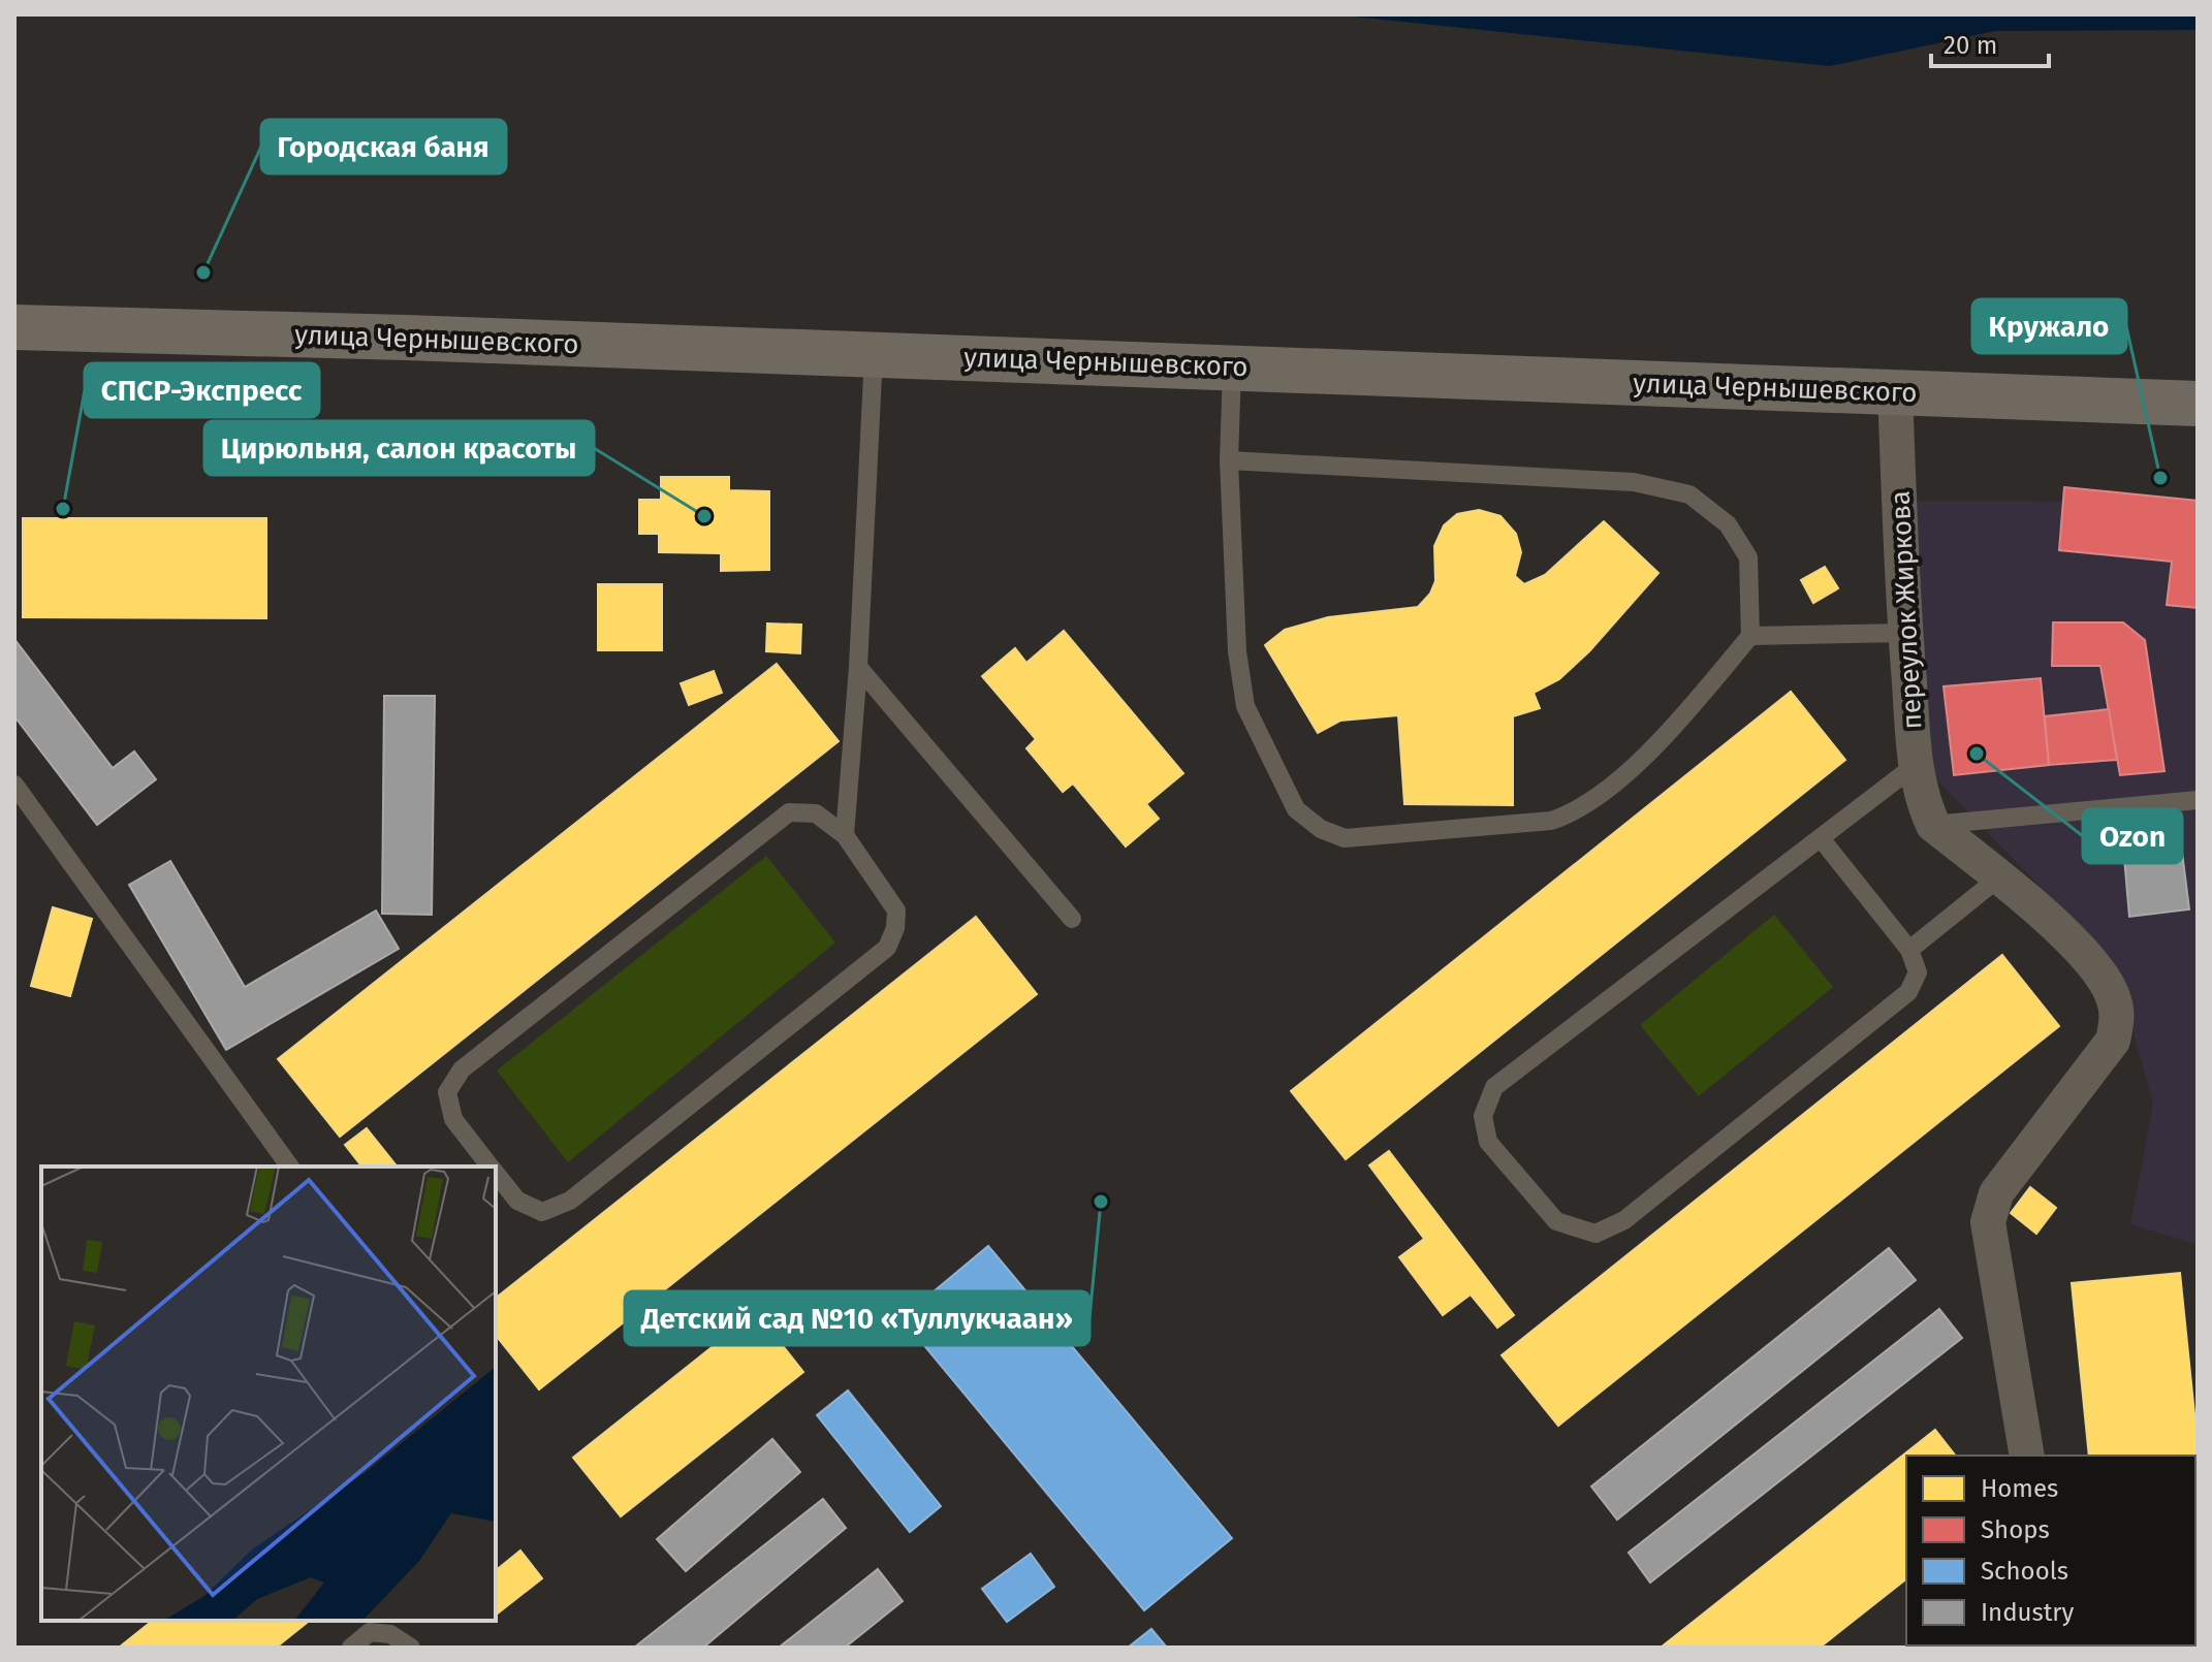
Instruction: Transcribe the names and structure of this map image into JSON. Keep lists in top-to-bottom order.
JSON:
{
  "streets": {
    "main road": ["улица Чернышевского"],
    "street": ["переулок Жиркова"]
  },
  "crossings": [
    ["улица Чернышевского", "переулок Жиркова"]
  ],
  "places": [
    "Городская баня",
    "Кружало",
    "СПСР-Экспресс",
    "Цирюльня, салон красоты",
    "Ozon",
    "Детский сад №10 «Туллукчаан»"
  ],
  "legend": [
    "Homes",
    "Shops",
    "Schools",
    "Industry"
  ],
  "scale_bar": "20 m"
}
